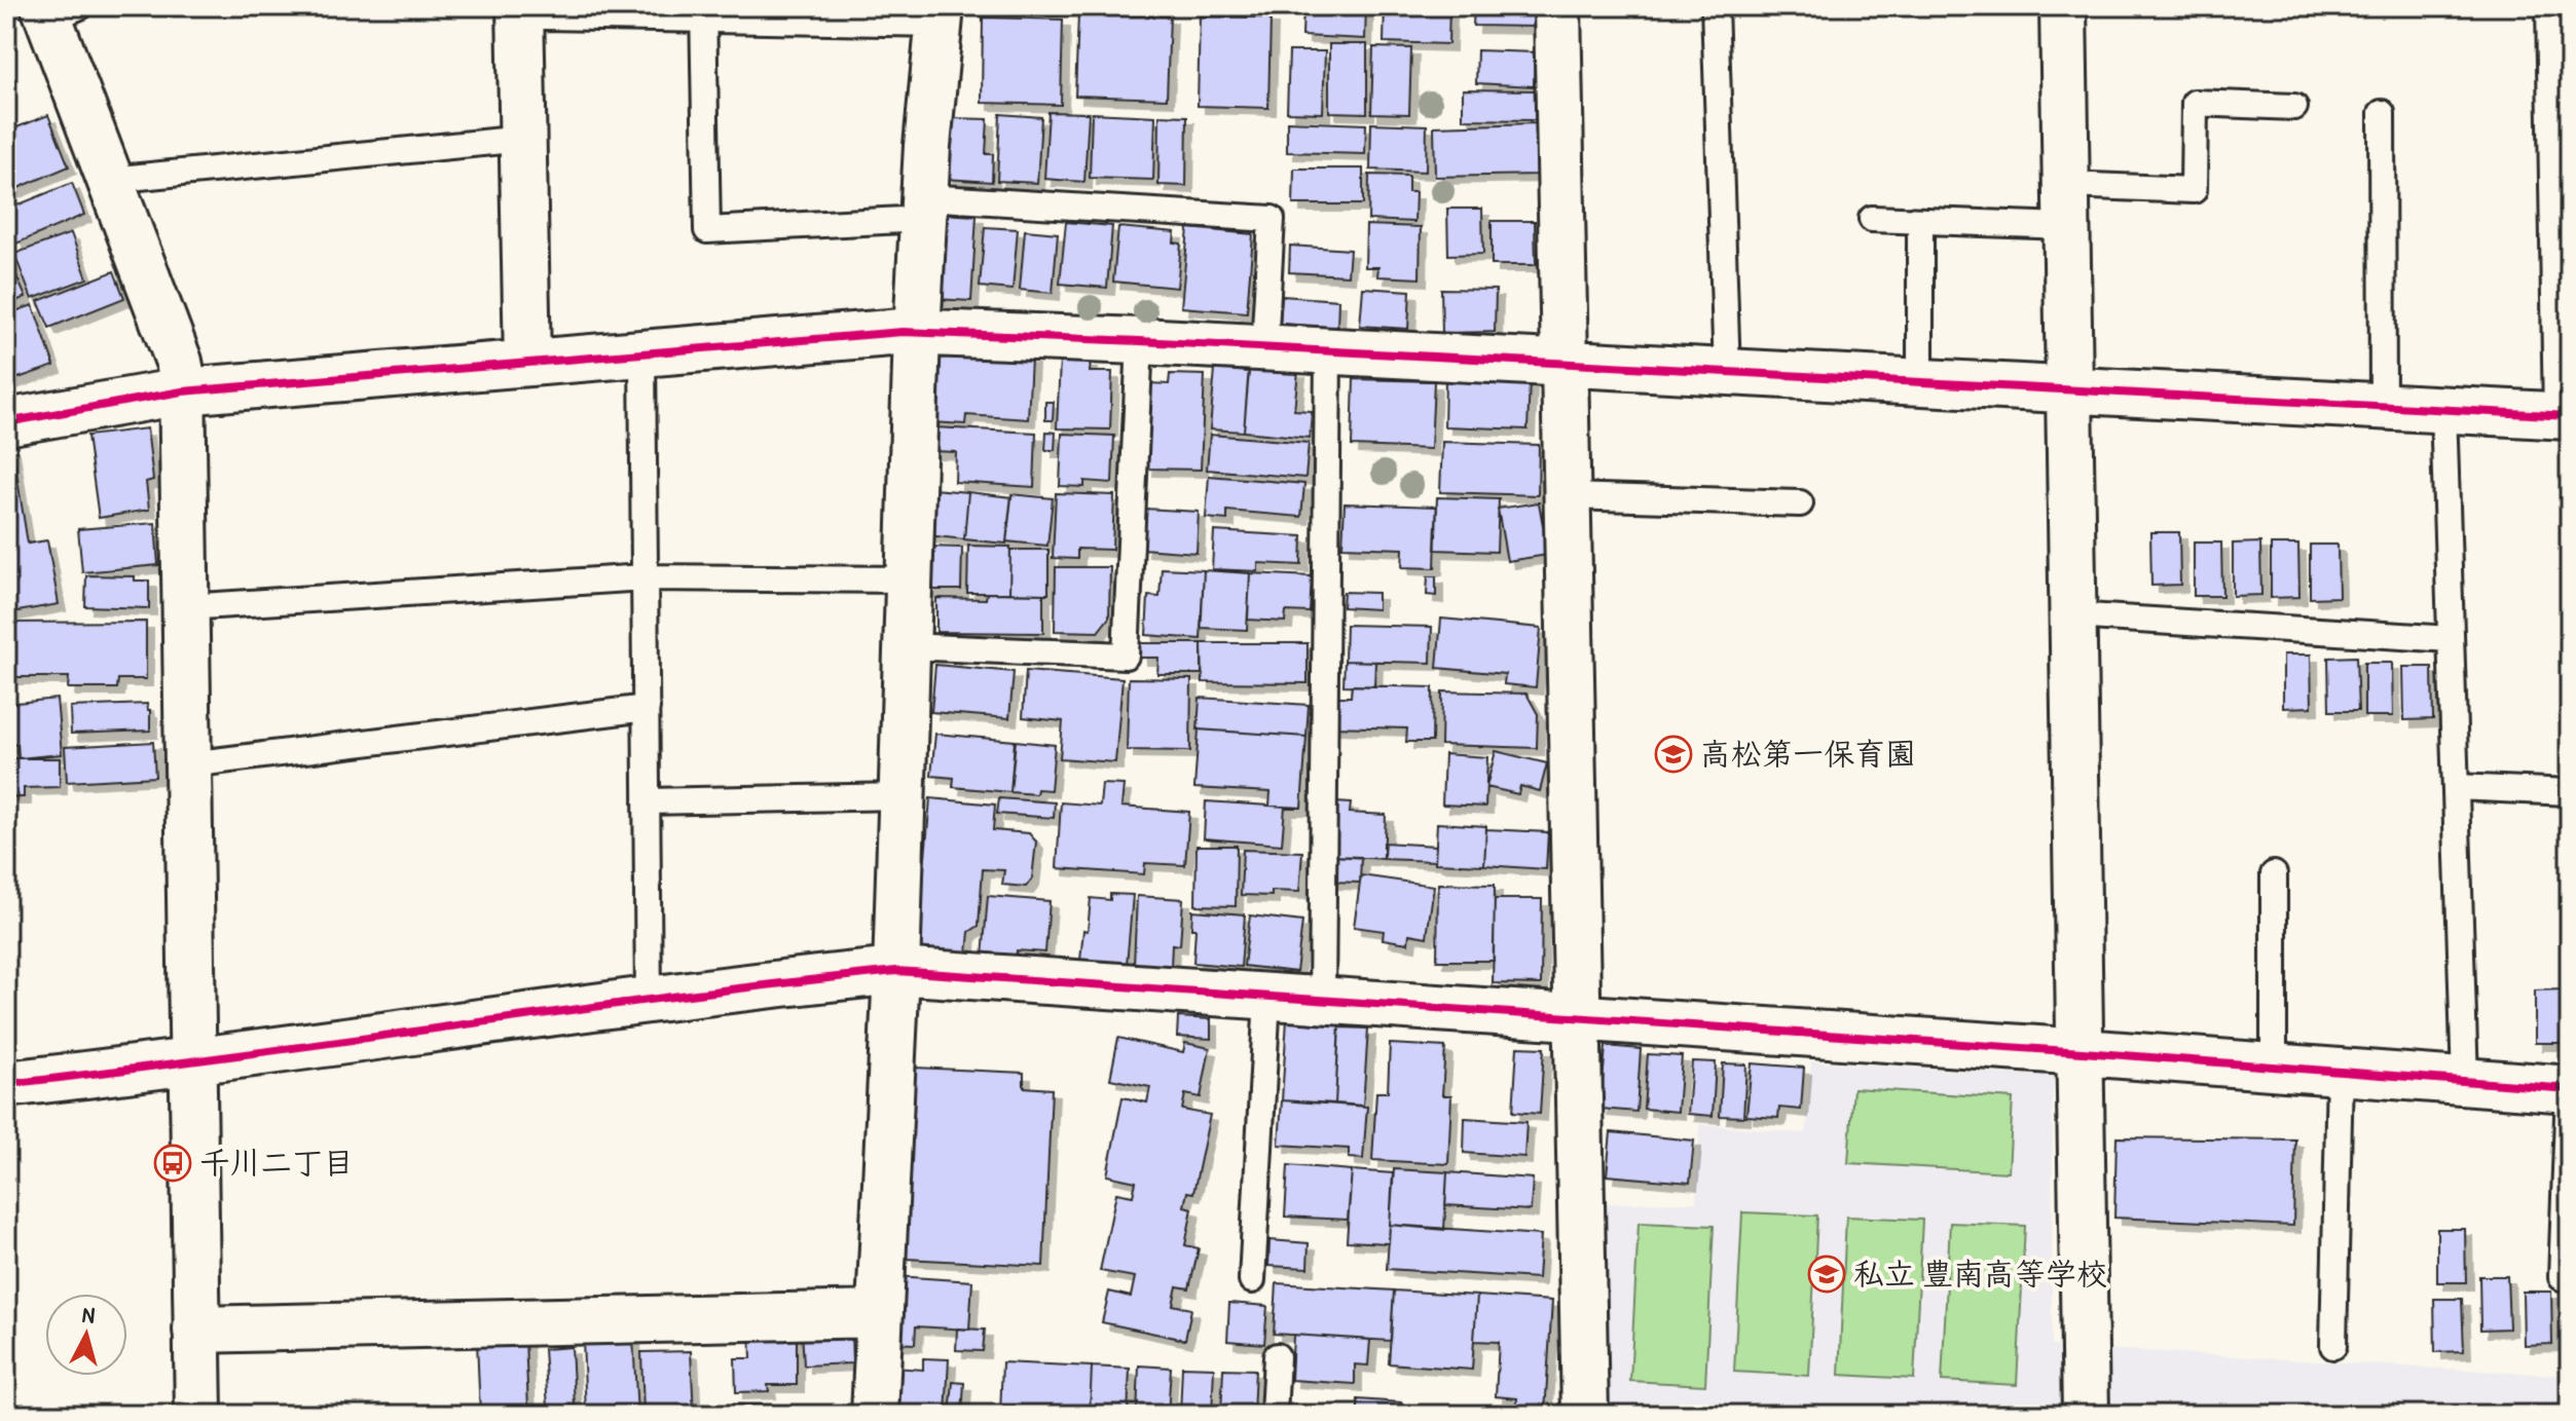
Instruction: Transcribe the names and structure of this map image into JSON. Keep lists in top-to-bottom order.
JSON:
{
  "places": {
    "school or university": ["高松第一保育園", "私立 豊南高等学校"],
    "bus stop": ["千川二丁目"]
  },
  "north": "top"
}
